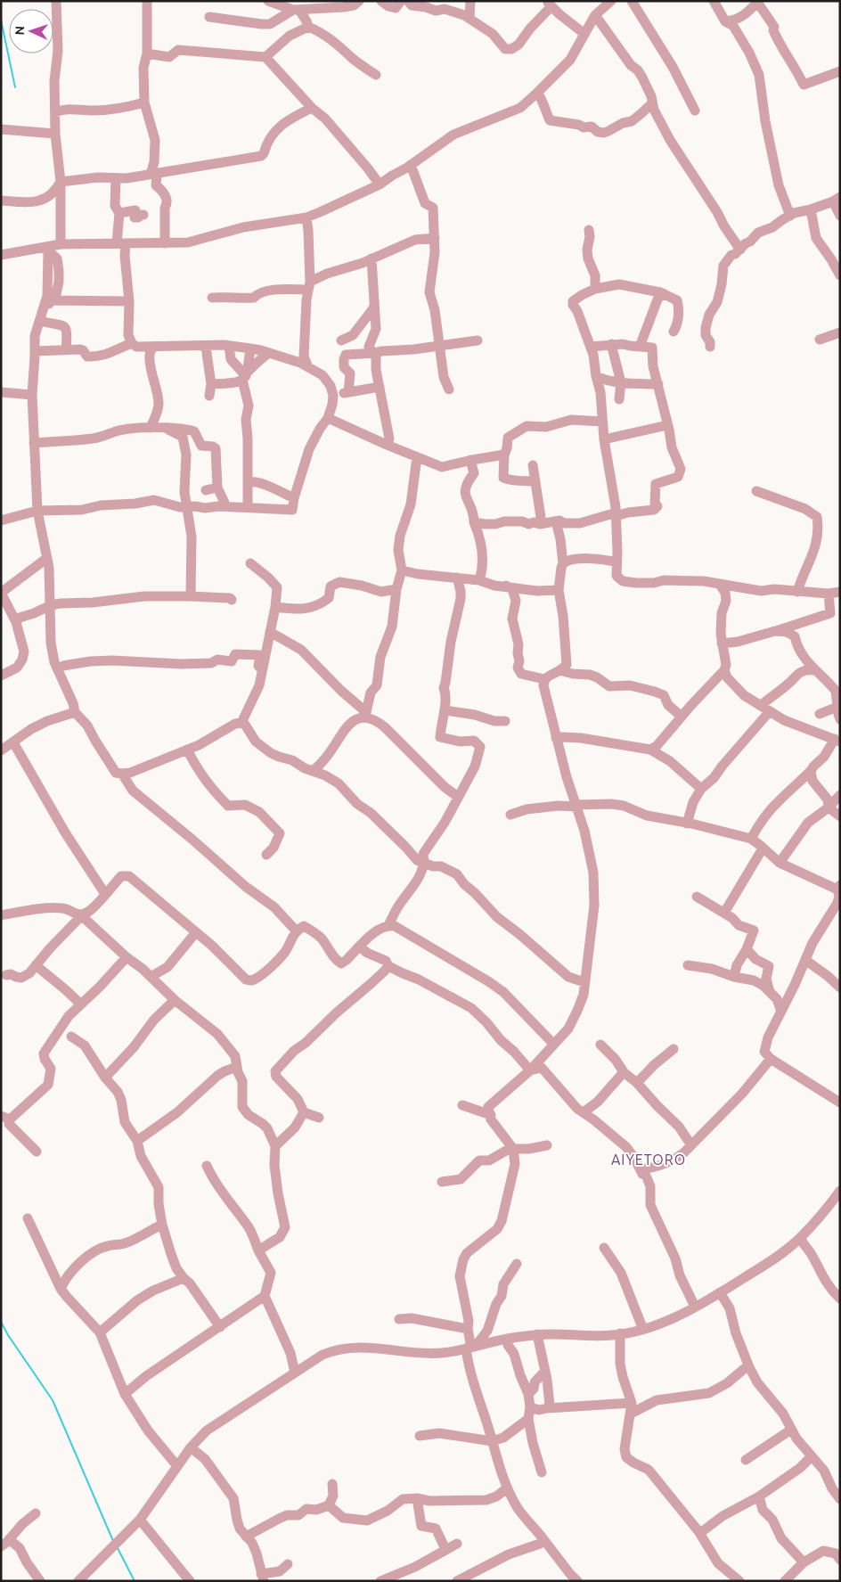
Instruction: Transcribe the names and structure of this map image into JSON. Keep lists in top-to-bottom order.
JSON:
{
  "districts": ["AIYETORO"],
  "north": "left"
}
